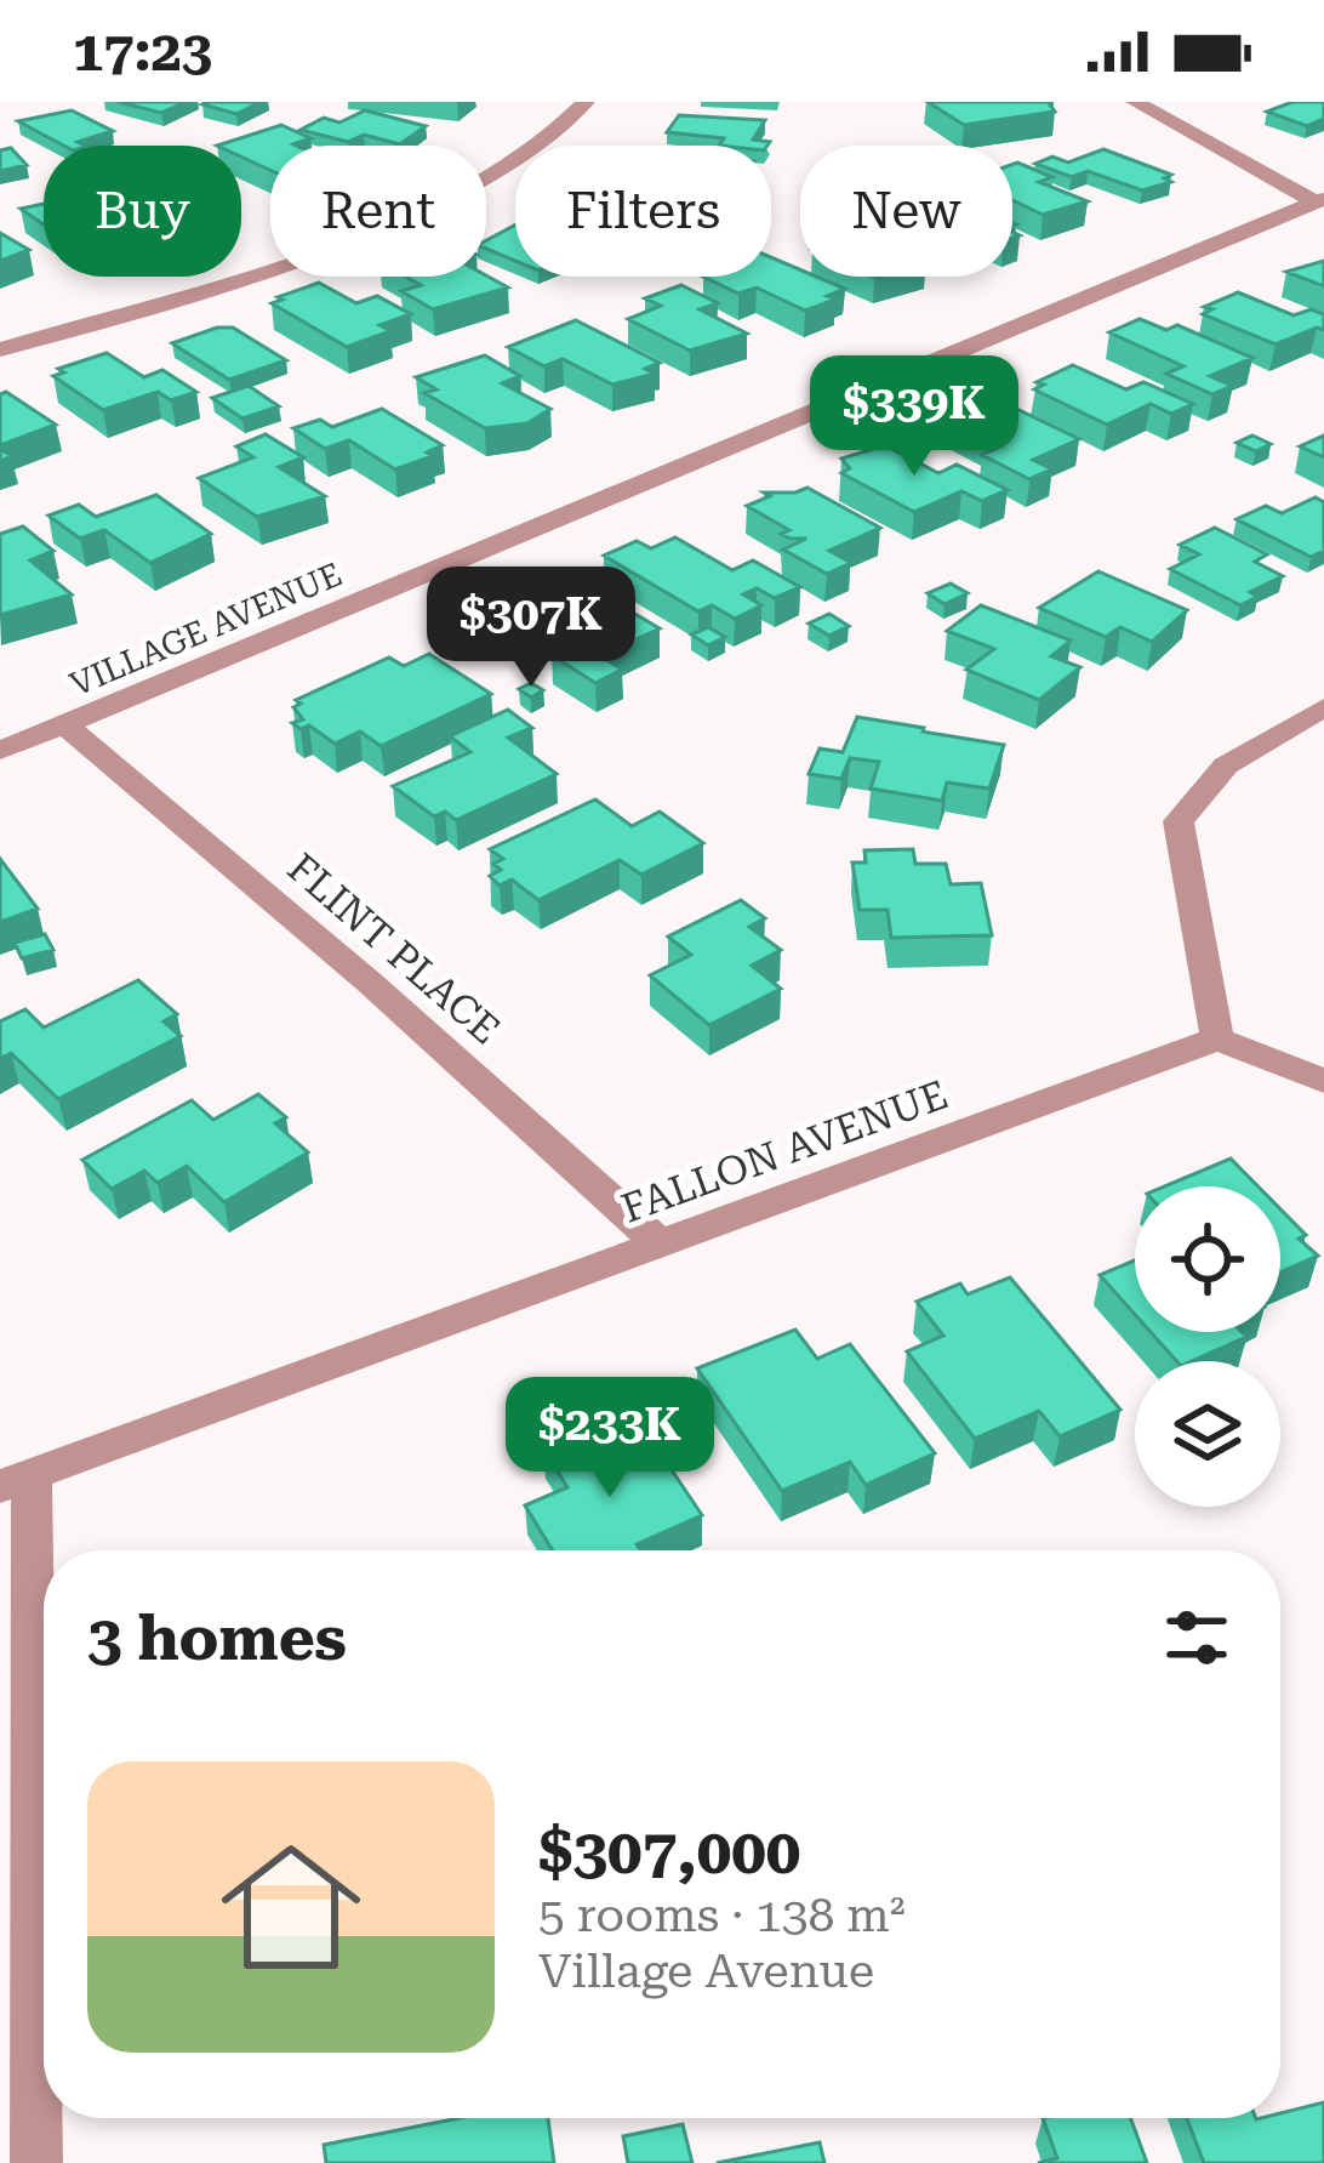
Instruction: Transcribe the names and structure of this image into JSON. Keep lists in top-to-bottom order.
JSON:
{
  "streets": {
    "street": ["VILLAGE AVENUE", "FLINT PLACE", "FALLON AVENUE"]
  },
  "crossings": [
    ["VILLAGE AVENUE", "FLINT PLACE"],
    ["FLINT PLACE", "FALLON AVENUE"]
  ],
  "page": {
    "status": "17:23",
    "chip": [
      "Buy",
      "Rent",
      "Filters",
      "New"
    ],
    "price": ["$339K", "$307K", "$233K"],
    "heading": "3 homes",
    "list": [
      {
        "name": "$307,000",
        "note": "5 rooms · 138 m² · Village Avenue"
      }
    ]
  }
}
